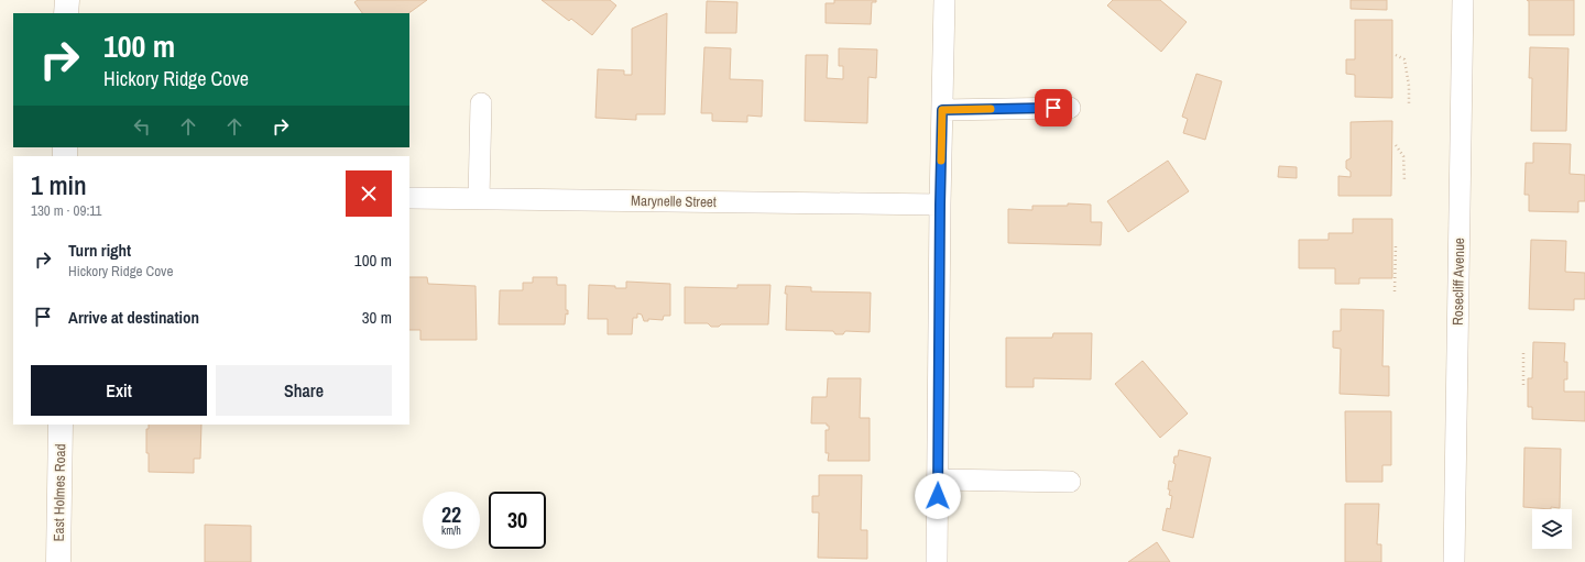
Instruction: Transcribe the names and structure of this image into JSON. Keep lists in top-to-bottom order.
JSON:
{
  "streets": {
    "main road": ["East Holmes Road"],
    "street": ["Marynelle Street", "Rosecliff Avenue"]
  },
  "page": {
    "turn": ["100 m", "Hickory Ridge Cove"],
    "heading": ["1 min", "130 m · 09:11"],
    "list": [
      {
        "name": "Turn right",
        "note": "Hickory Ridge Cove",
        "value": "100 m"
      },
      {
        "name": "Arrive at destination",
        "value": "30 m"
      }
    ],
    "buttons": ["Exit", "Share"],
    "speed": "22 km/h",
    "limit": "30"
  }
}
